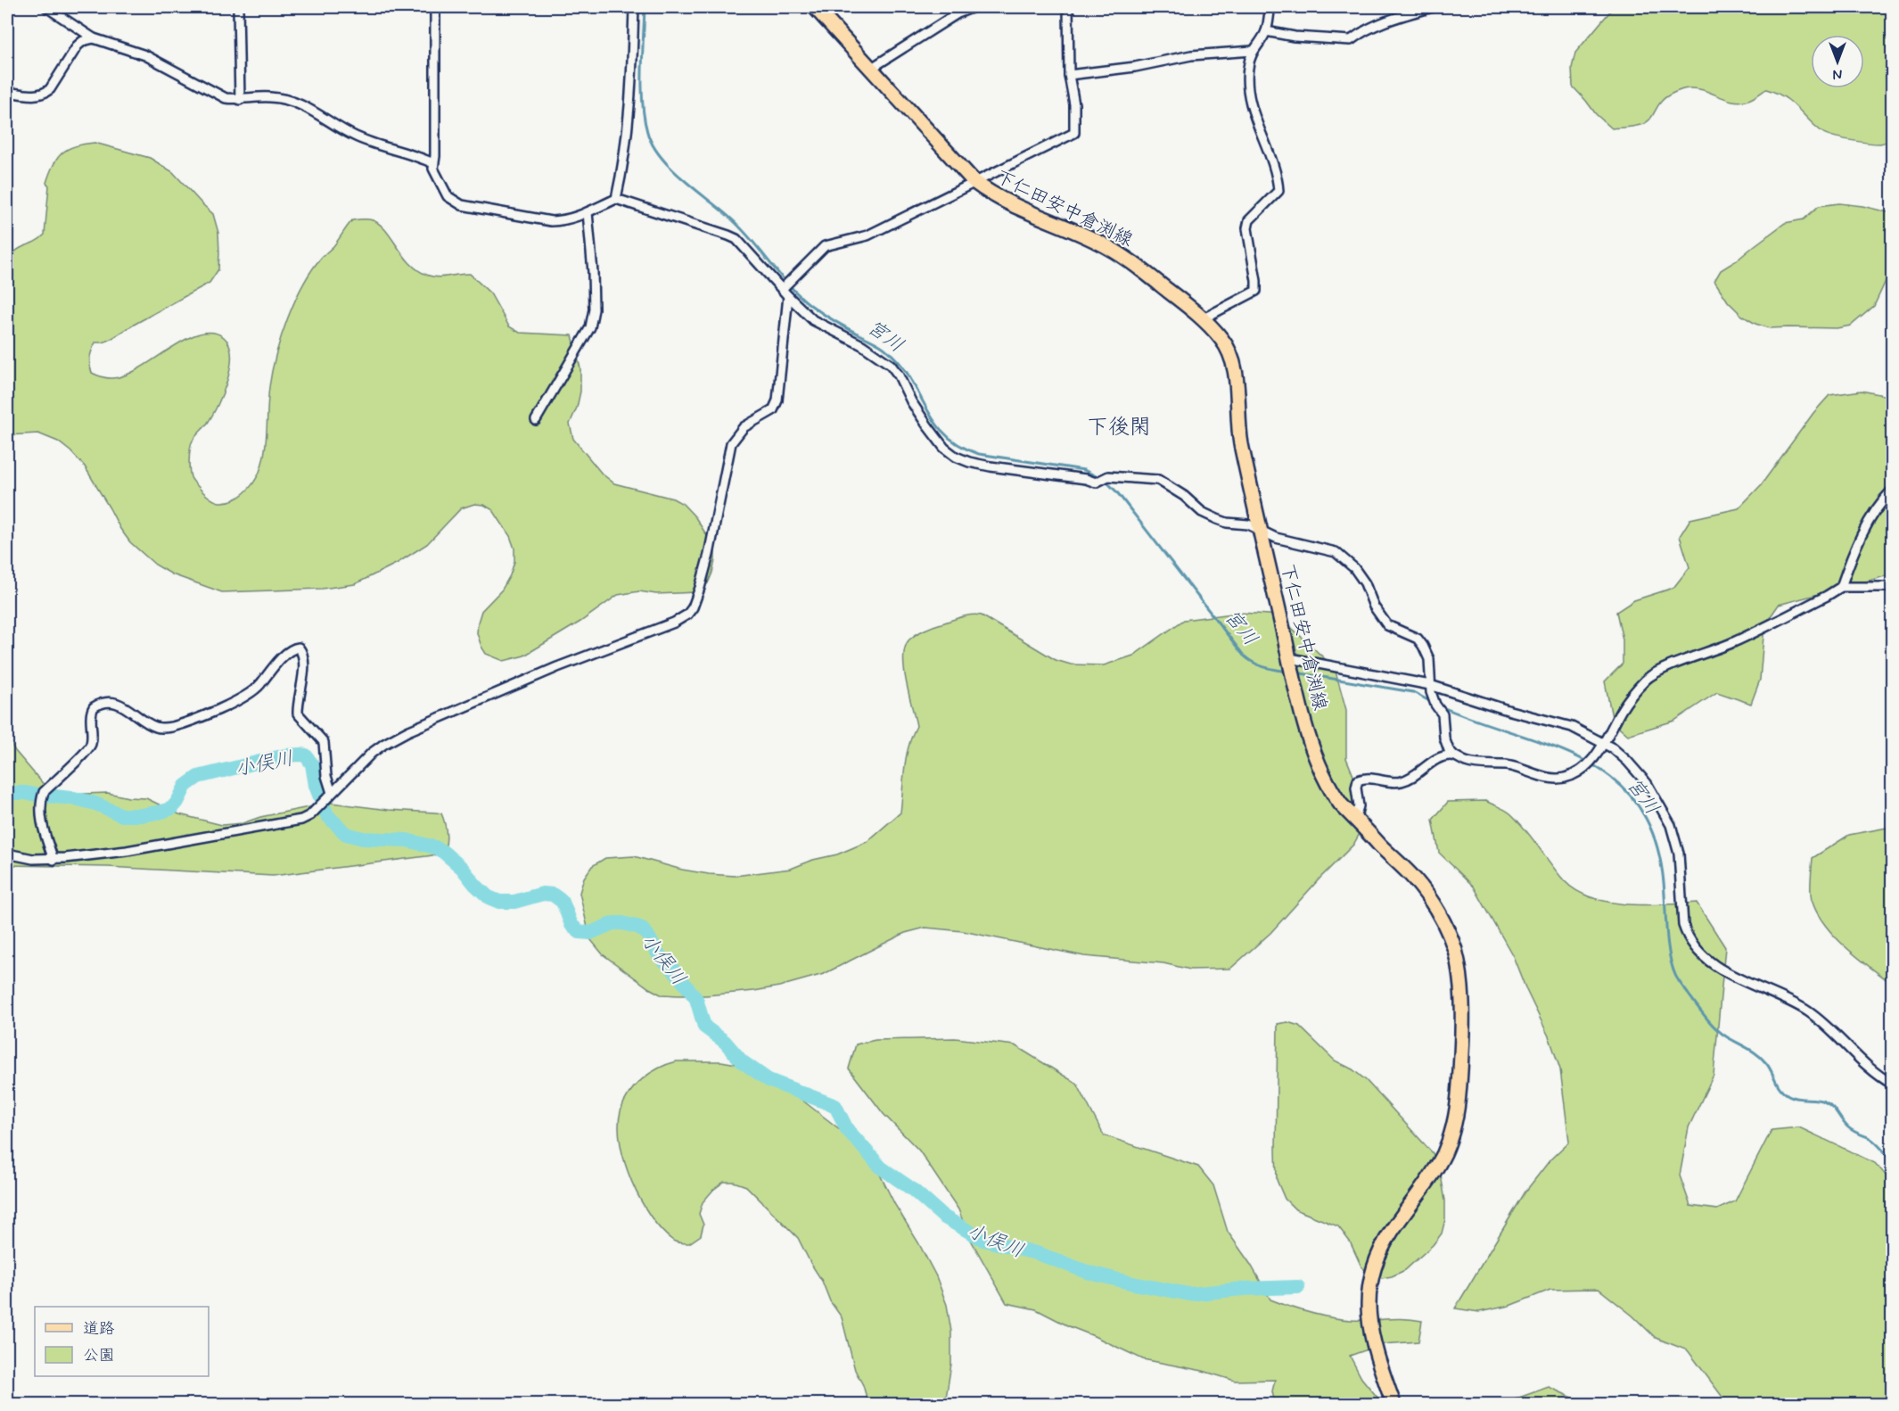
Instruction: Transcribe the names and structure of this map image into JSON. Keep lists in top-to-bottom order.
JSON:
{
  "streets": {
    "main road": ["下仁田安中倉渕線"]
  },
  "districts": ["下後閑"],
  "water": ["宮川", "小俣川"],
  "legend": ["道路", "公園"],
  "north": "bottom"
}
